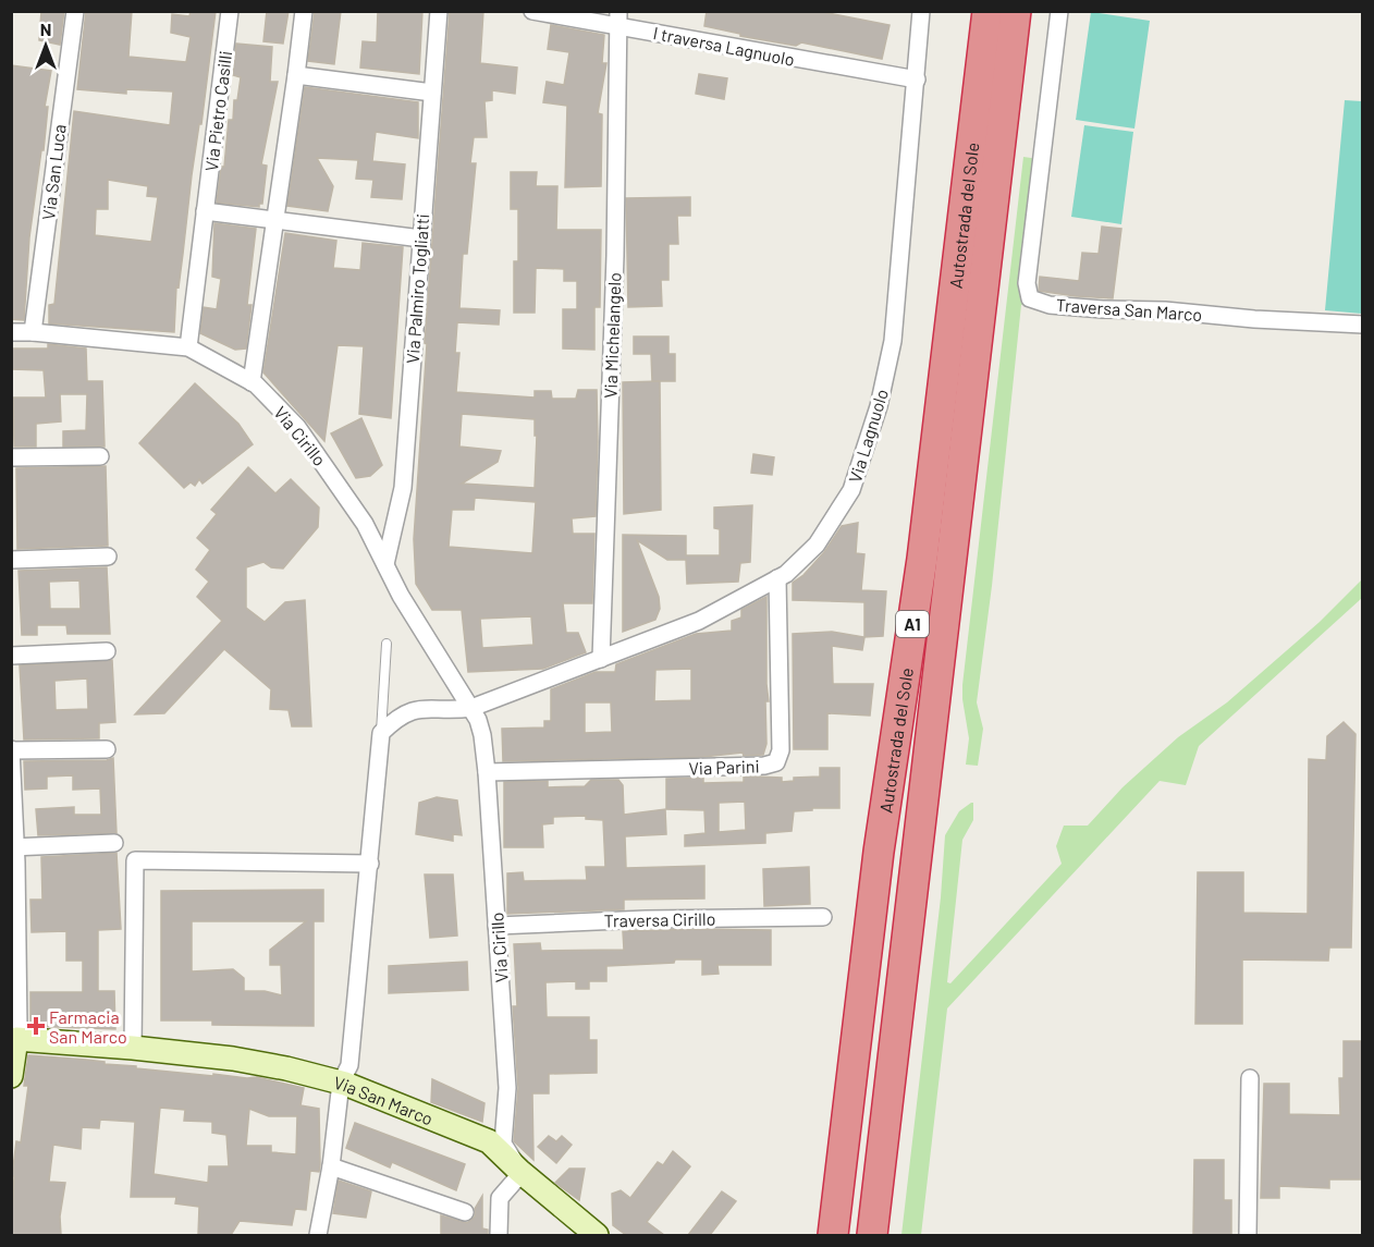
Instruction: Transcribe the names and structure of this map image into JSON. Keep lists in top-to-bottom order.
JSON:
{
  "streets": {
    "highway": ["Autostrada del Sole", "A1"],
    "main road": ["Via San Marco"],
    "street": [
      "I traversa Lagnuolo",
      "Via Pietro Casilli",
      "Via San Luca",
      "Via Palmiro Togliatti",
      "Traversa San Marco",
      "Via Michelangelo",
      "Via Cirillo",
      "Via Lagnuolo",
      "Via Parini",
      "Traversa Cirillo"
    ]
  },
  "crossings": [
    ["I traversa Lagnuolo", "Via Michelangelo"],
    ["I traversa Lagnuolo", "Via Lagnuolo"],
    ["Via Pietro Casilli", "Via Cirillo"],
    ["Via San Luca", "Via Cirillo"],
    ["Via Palmiro Togliatti", "Via Cirillo"],
    ["Via Michelangelo", "Via Lagnuolo"],
    ["Via Cirillo", "Via Lagnuolo"],
    ["Via Cirillo", "Via Parini"],
    ["Via Cirillo", "Traversa Cirillo"],
    ["Via Cirillo", "Via San Marco"],
    ["Via Lagnuolo", "Via Parini"]
  ],
  "places": {
    "health": ["Farmacia San Marco"]
  },
  "north": "top"
}
